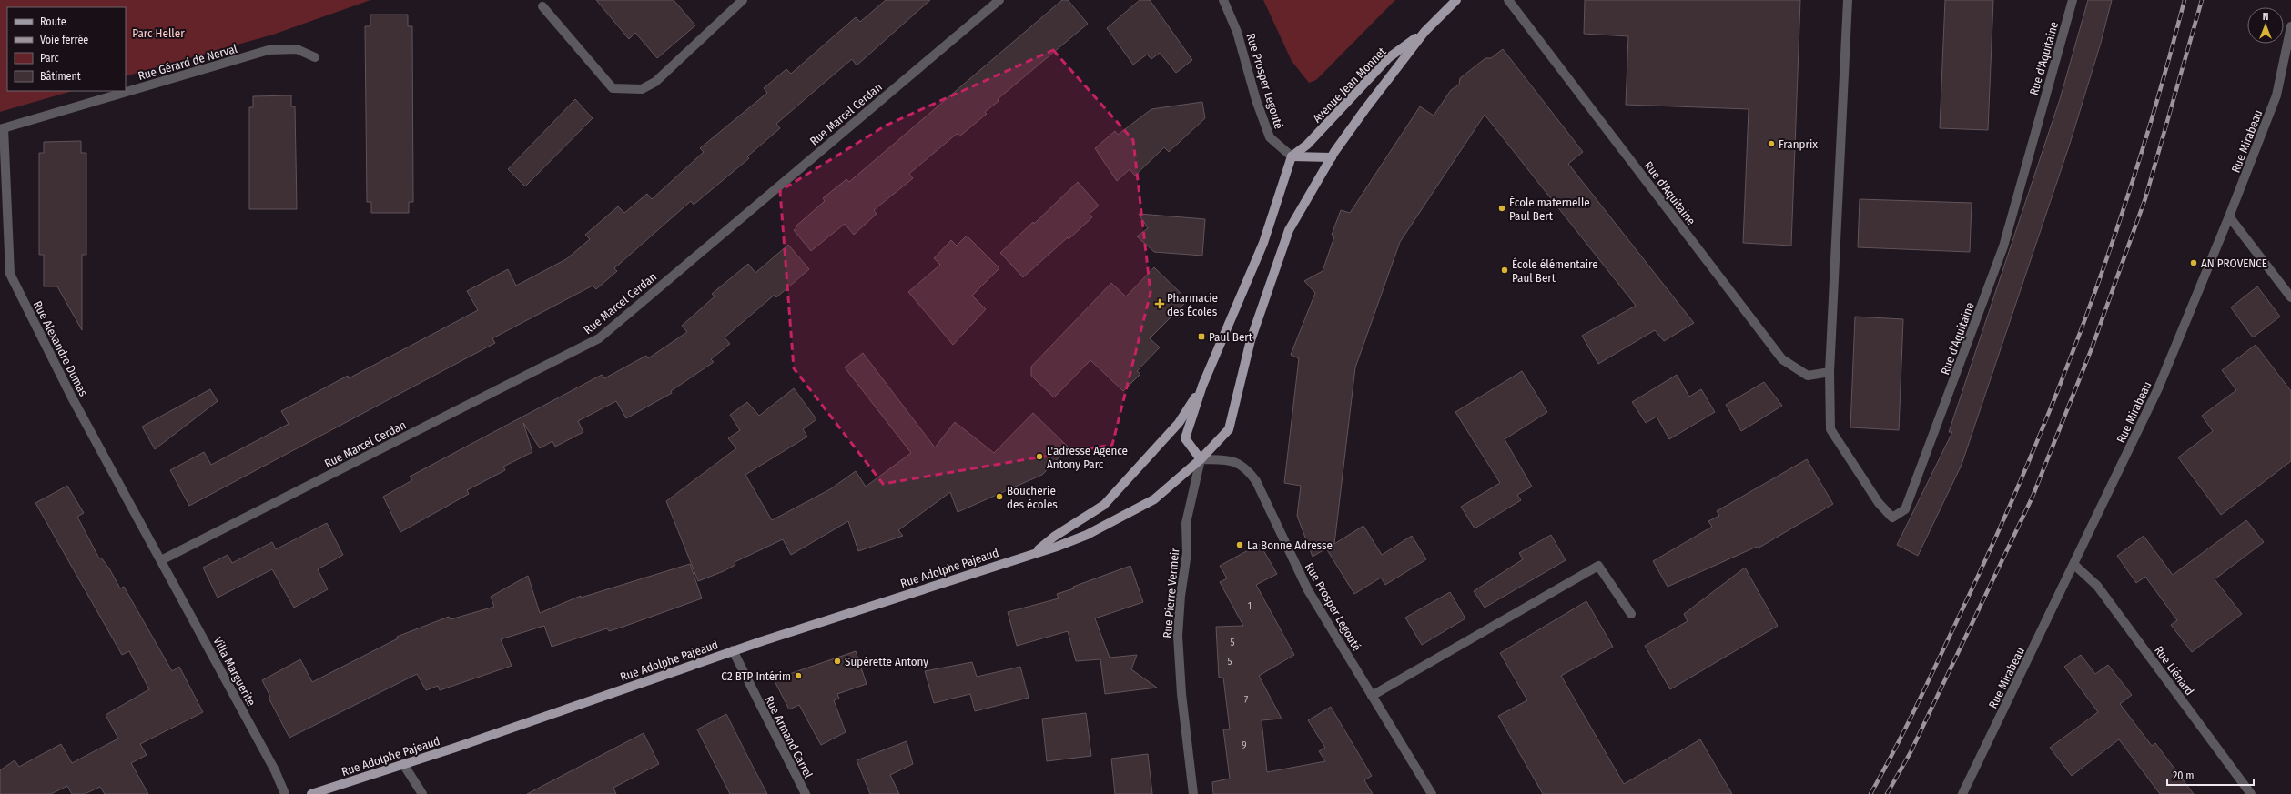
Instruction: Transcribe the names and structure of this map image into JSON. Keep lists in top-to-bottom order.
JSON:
{
  "streets": {
    "main road": ["Avenue Jean Monnet", "Rue Adolphe Pajeaud"],
    "street": [
      "Rue d'Aquitaine",
      "Rue Gérard de Nerval",
      "Rue Prosper Legouté",
      "Rue Marcel Cerdan",
      "Rue Mirabeau",
      "Rue Alexandre Dumas",
      "Rue Pierre Vermeir",
      "Rue Liénard",
      "Villa Marguerite",
      "Rue Armand Carrel"
    ]
  },
  "crossings": [
    ["Rue Gérard de Nerval", "Rue Alexandre Dumas"],
    ["Rue Prosper Legouté", "Avenue Jean Monnet"],
    ["Rue Prosper Legouté", "Rue Adolphe Pajeaud"],
    ["Rue Prosper Legouté", "Rue Pierre Vermeir"],
    ["Avenue Jean Monnet", "Rue Adolphe Pajeaud"],
    ["Rue Marcel Cerdan", "Rue Alexandre Dumas"],
    ["Rue Marcel Cerdan", "Villa Marguerite"],
    ["Rue Mirabeau", "Rue Liénard"],
    ["Rue Alexandre Dumas", "Villa Marguerite"],
    ["Rue Adolphe Pajeaud", "Rue Pierre Vermeir"],
    ["Rue Adolphe Pajeaud", "Rue Armand Carrel"]
  ],
  "parks": ["Parc Heller"],
  "places": {
    "other": [
      "Franprix",
      "École maternelle Paul Bert",
      "AN PROVENCE",
      "École élémentaire Paul Bert",
      "L'adresse Agence Antony Parc",
      "Boucherie des écoles",
      "La Bonne Adresse",
      "Supérette Antony",
      "C2 BTP Intérim"
    ],
    "health": ["Pharmacie des Écoles"],
    "transit": ["Paul Bert"]
  },
  "house_numbers": [
    "1",
    "5",
    "5",
    "7",
    "9"
  ],
  "legend": [
    "Route",
    "Voie ferrée",
    "Parc",
    "Bâtiment"
  ],
  "scale_bar": "20 m",
  "north": "top"
}
